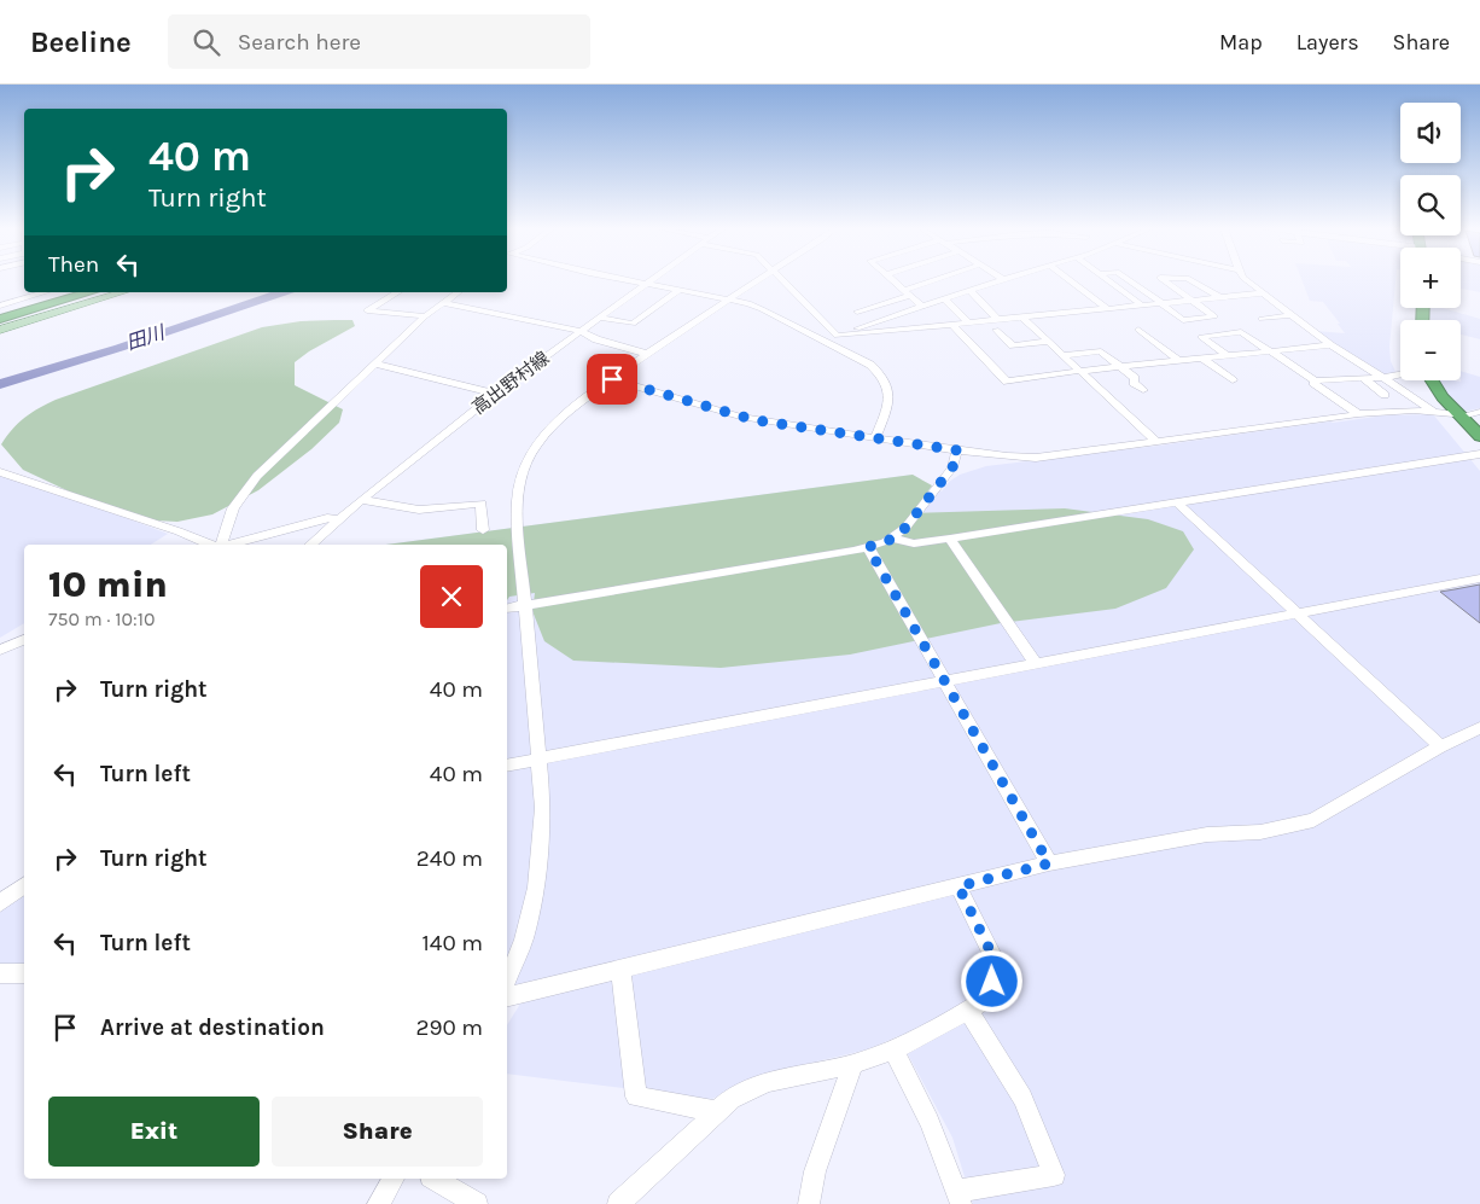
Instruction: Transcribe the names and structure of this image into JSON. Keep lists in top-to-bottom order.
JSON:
{
  "streets": {
    "street": ["高出野村線"]
  },
  "water": ["田川"],
  "page": {
    "header": "Beeline",
    "search": "Search here",
    "nav": ["Map", "Layers", "Share"],
    "map_buttons": ["+", "−"],
    "turn": ["40 m", "Turn right"],
    "then": "Then",
    "heading": ["10 min", "750 m · 10:10"],
    "list": [
      {
        "name": "Turn right",
        "value": "40 m"
      },
      {
        "name": "Turn left",
        "value": "40 m"
      },
      {
        "name": "Turn right",
        "value": "240 m"
      },
      {
        "name": "Turn left",
        "value": "140 m"
      },
      {
        "name": "Arrive at destination",
        "value": "290 m"
      }
    ],
    "buttons": ["Exit", "Share"]
  }
}
